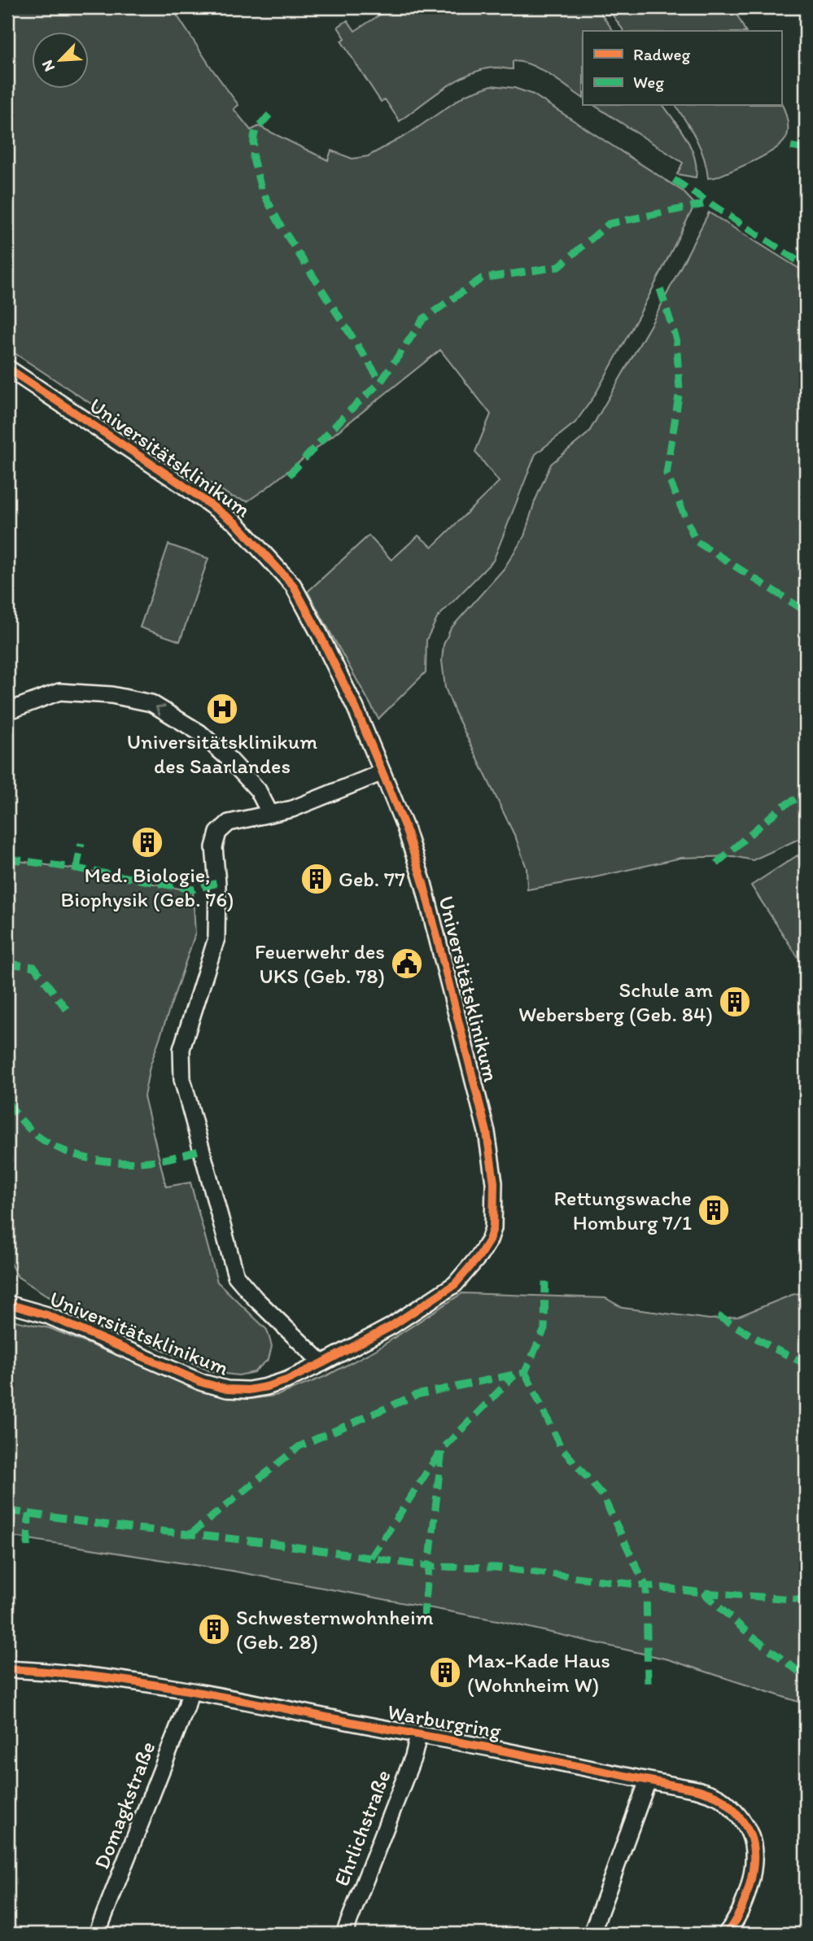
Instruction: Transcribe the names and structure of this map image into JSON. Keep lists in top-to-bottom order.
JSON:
{
  "streets": {
    "street": [
      "Universitätsklinikum",
      "Warburgring",
      "Domagkstraße",
      "Ehrlichstraße"
    ]
  },
  "crossings": [
    ["Warburgring", "Domagkstraße"],
    ["Warburgring", "Ehrlichstraße"]
  ],
  "places": {
    "hospital": ["Universitätsklinikum des Saarlandes"],
    "building": [
      "Med. Biologie, Biophysik (Geb. 76)",
      "Geb. 77",
      "Schule am Webersberg (Geb. 84)",
      "Rettungswache Homburg 7/1",
      "Schwesternwohnheim (Geb. 28)",
      "Max-Kade Haus (Wohnheim W)"
    ],
    "public building": ["Feuerwehr des UKS (Geb. 78)"]
  },
  "legend": ["Radweg", "Weg"],
  "north": "bottom left"
}
